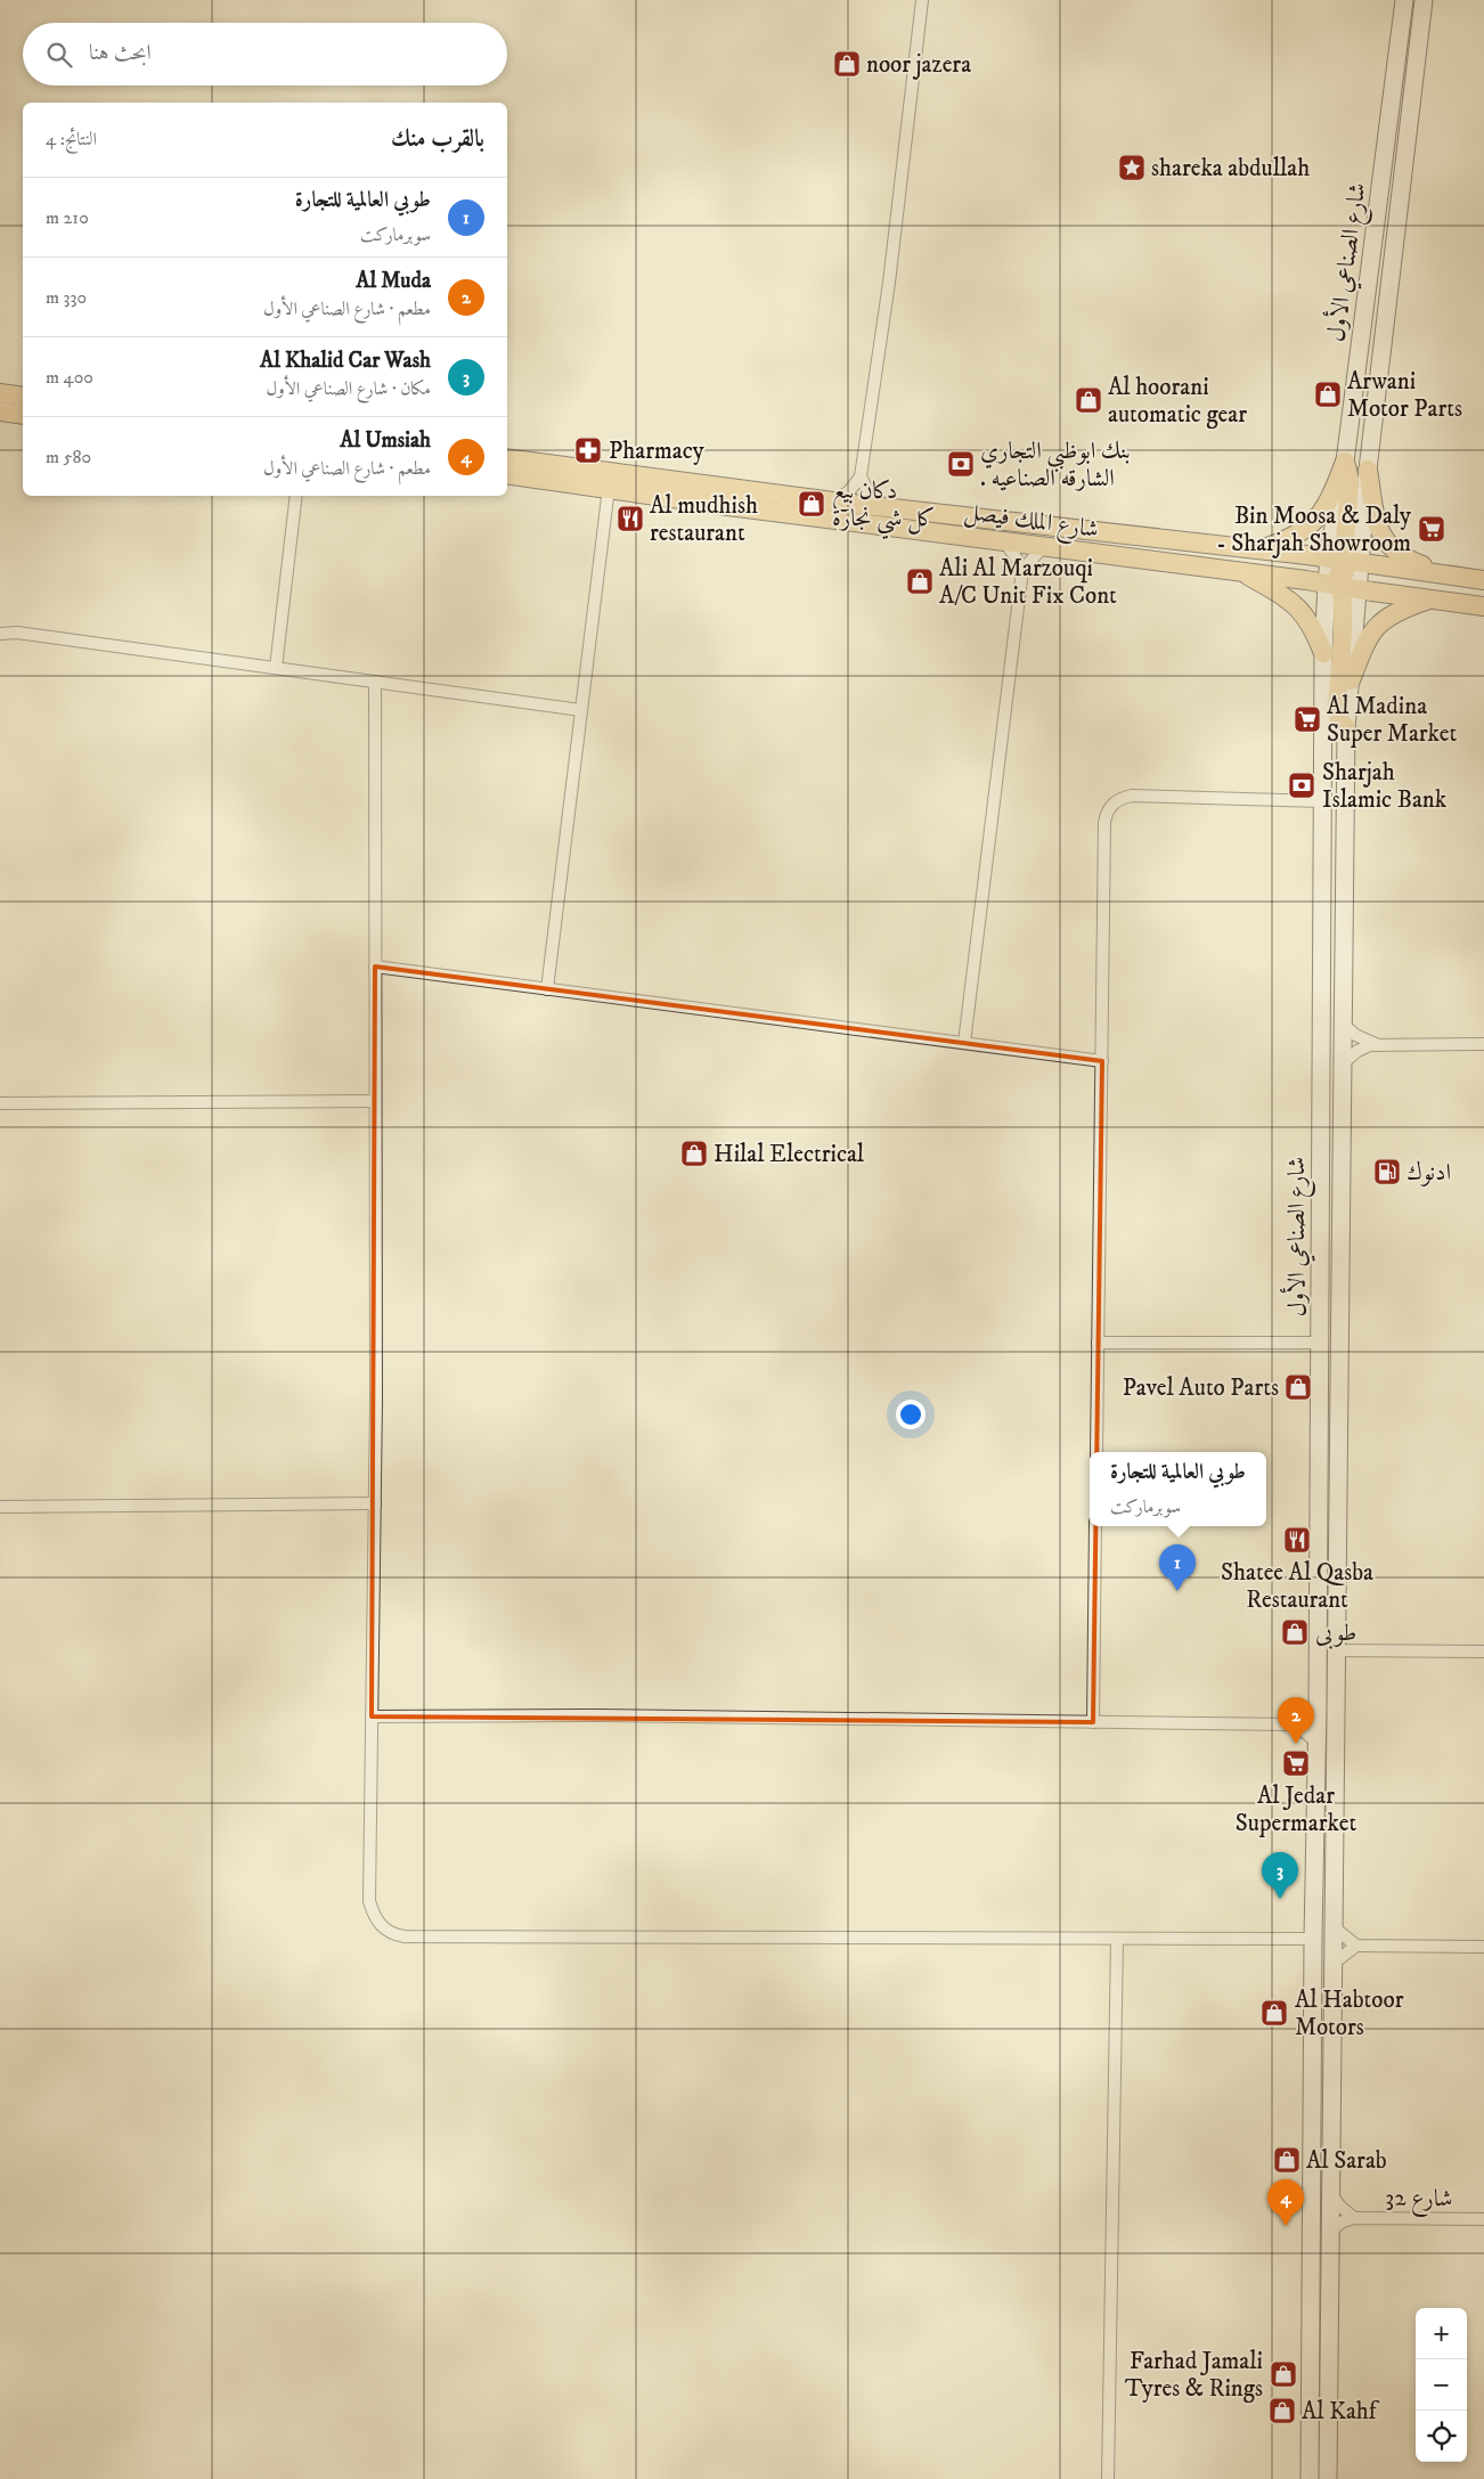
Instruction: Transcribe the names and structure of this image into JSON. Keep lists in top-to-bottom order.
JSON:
{
  "streets": {
    "main road": ["شارع الصناعي الأول", "شارع الملك فيصل"],
    "street": ["شارع 32"]
  },
  "crossings": [
    ["شارع الصناعي الأول", "شارع الملك فيصل"],
    ["شارع الصناعي الأول", "شارع 32"]
  ],
  "places": {
    "shop": [
      "noor jazera",
      "Arwani Motor Parts",
      "Al hoorani automatic gear",
      "دكان بيع كل شي نجارة",
      "Ali Al Marzouqi A/C Unit Fix Cont",
      "Hilal Electrical",
      "Pavel Auto Parts",
      "طوبى",
      "Al Habtoor Motors",
      "Al Sarab",
      "Farhad Jamali Tyres & Rings",
      "Al Kahf"
    ],
    "place": ["shareka abdullah"],
    "pharmacy": ["Pharmacy"],
    "bank": ["بنك ابوظبي التجاري . الشارقه الصناعيه", "Sharjah Islamic Bank"],
    "restaurant": ["Al mudhish restaurant", "Shatee Al Qasba Restaurant"],
    "supermarket": ["Bin Moosa & Daly - Sharjah Showroom", "Al Madina Super Market", "Al Jedar Supermarket"],
    "fuel station": ["ادنوك"]
  },
  "page": {
    "search": "ابحث هنا",
    "heading": ["بالقرب منك", "النتائج: 4"],
    "list": [
      {
        "mark": "1",
        "name": "طوبي العالمية للتجارة",
        "note": "سوبرماركت",
        "value": "210 m"
      },
      {
        "mark": "2",
        "name": "Al Muda",
        "note": "مطعم · شارع الصناعي الأول",
        "value": "330 m"
      },
      {
        "mark": "3",
        "name": "Al Khalid Car Wash",
        "note": "مكان · شارع الصناعي الأول",
        "value": "400 m"
      },
      {
        "mark": "4",
        "name": "Al Umsiah",
        "note": "مطعم · شارع الصناعي الأول",
        "value": "580 m"
      }
    ],
    "popup": ["طوبي العالمية للتجارة", "سوبرماركت"],
    "pins": [
      "1",
      "2",
      "3",
      "4"
    ],
    "map_buttons": ["+", "−"]
  }
}
